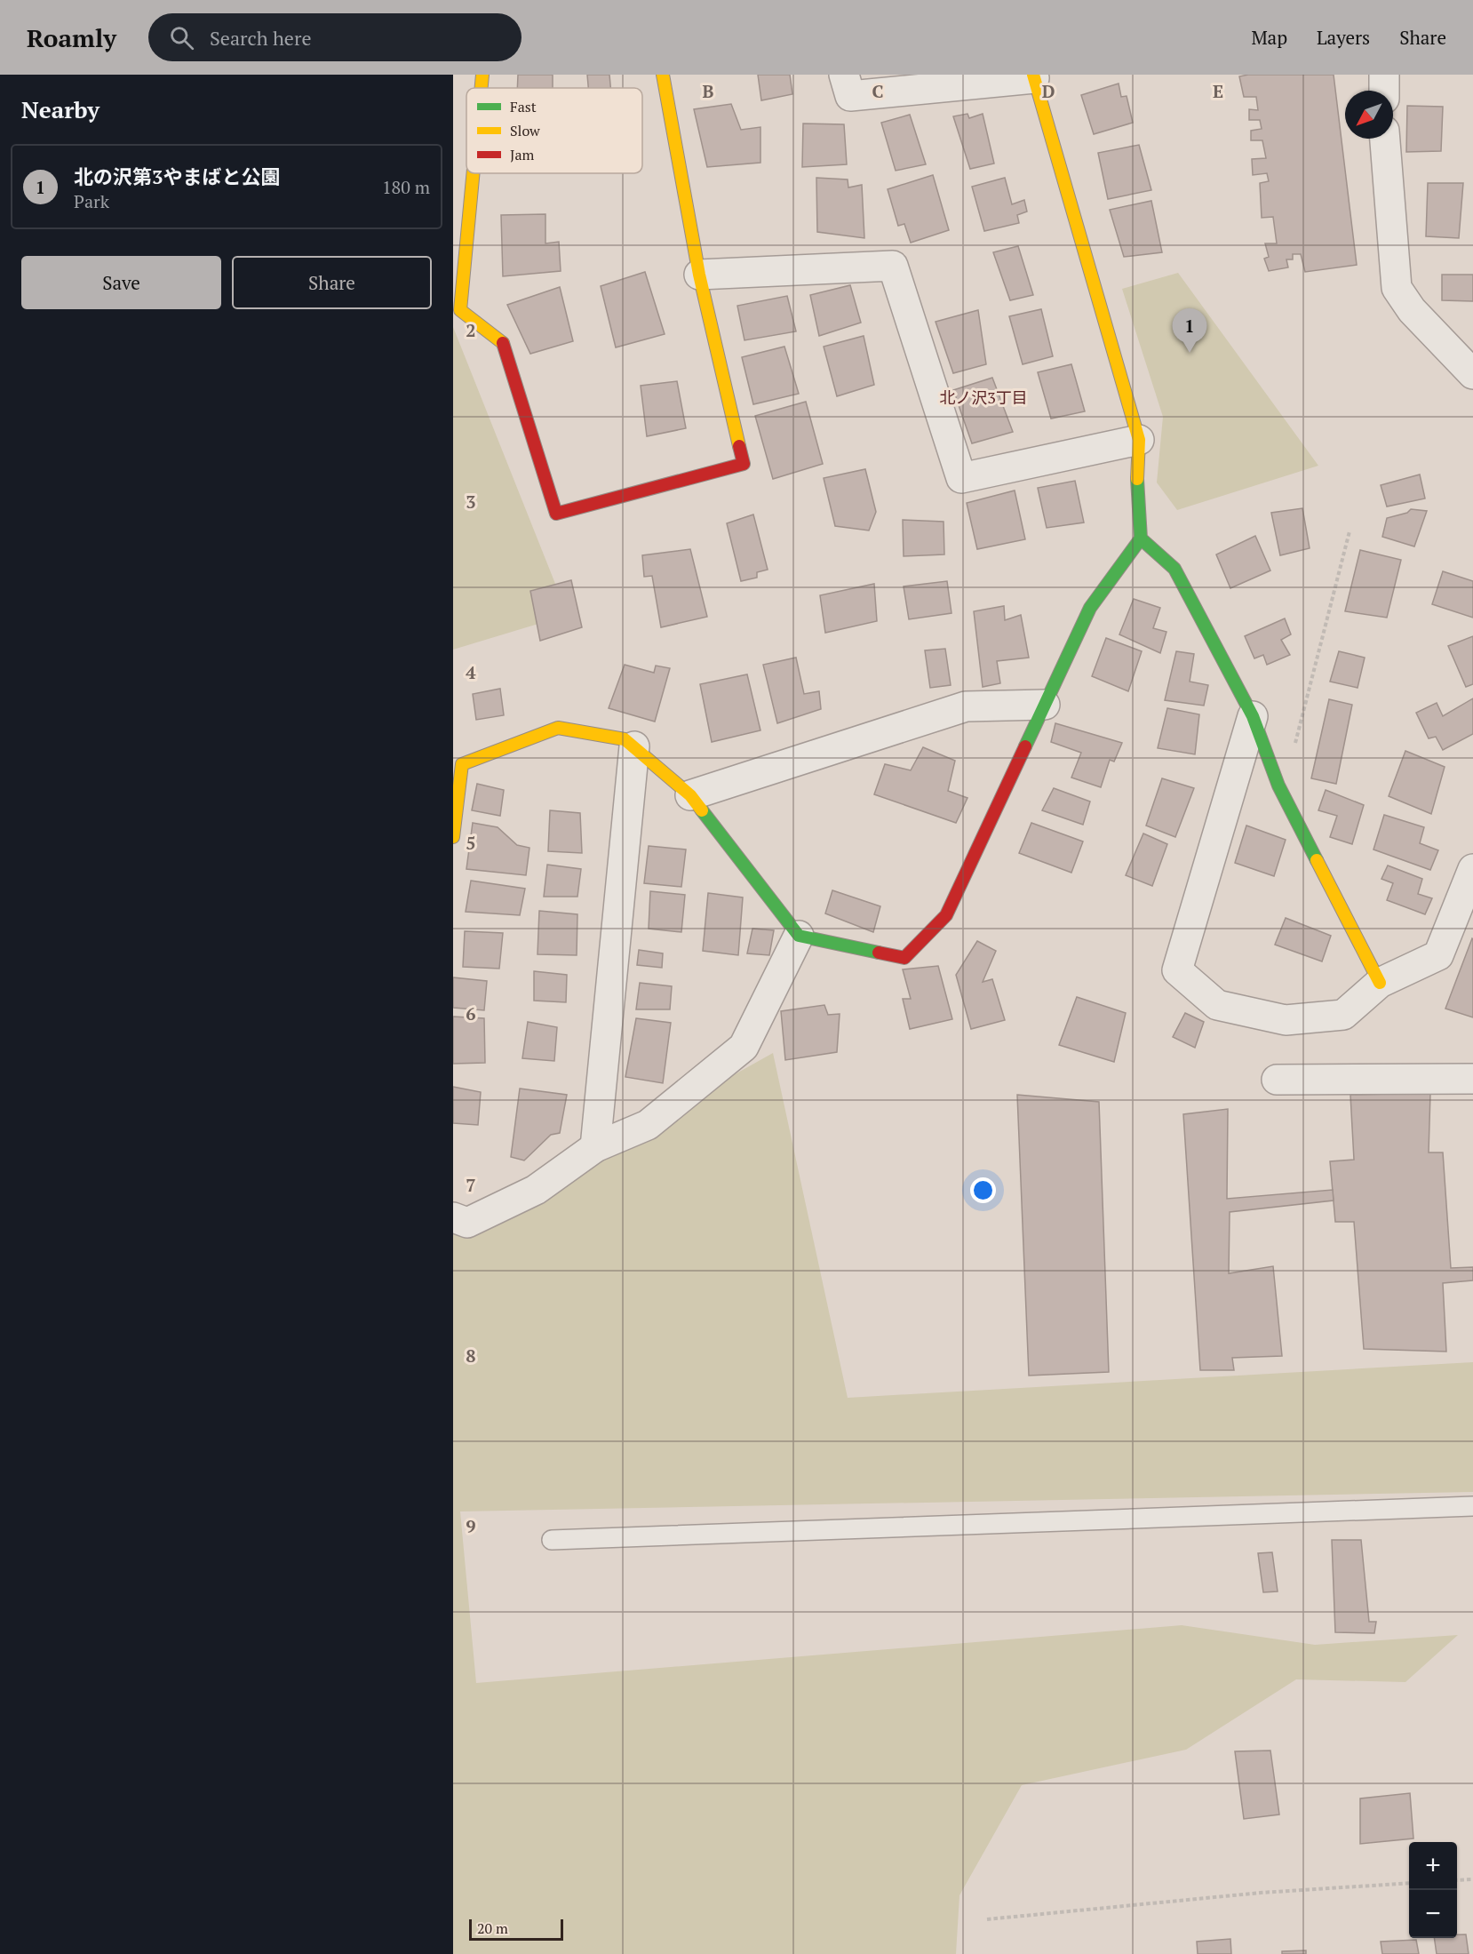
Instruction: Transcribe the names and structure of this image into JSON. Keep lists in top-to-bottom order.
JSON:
{
  "districts": ["北ノ沢3丁目"],
  "legend": ["Fast", "Slow", "Jam"],
  "scale_bar": "20 m",
  "north": "bottom left",
  "page": {
    "header": "Roamly",
    "search": "Search here",
    "nav": ["Map", "Layers", "Share"],
    "heading": "Nearby",
    "list": [
      {
        "mark": "1",
        "name": "北の沢第3やまばと公園",
        "note": "Park",
        "value": "180 m"
      }
    ],
    "buttons": ["Save", "Share"],
    "pins": "1",
    "map_buttons": ["+", "−"],
    "scale": "20 m"
  },
  "grid": {
    "columns": [
      "B",
      "C",
      "D",
      "E"
    ],
    "rows": [
      "2",
      "3",
      "4",
      "5",
      "6",
      "7",
      "8",
      "9"
    ]
  }
}
